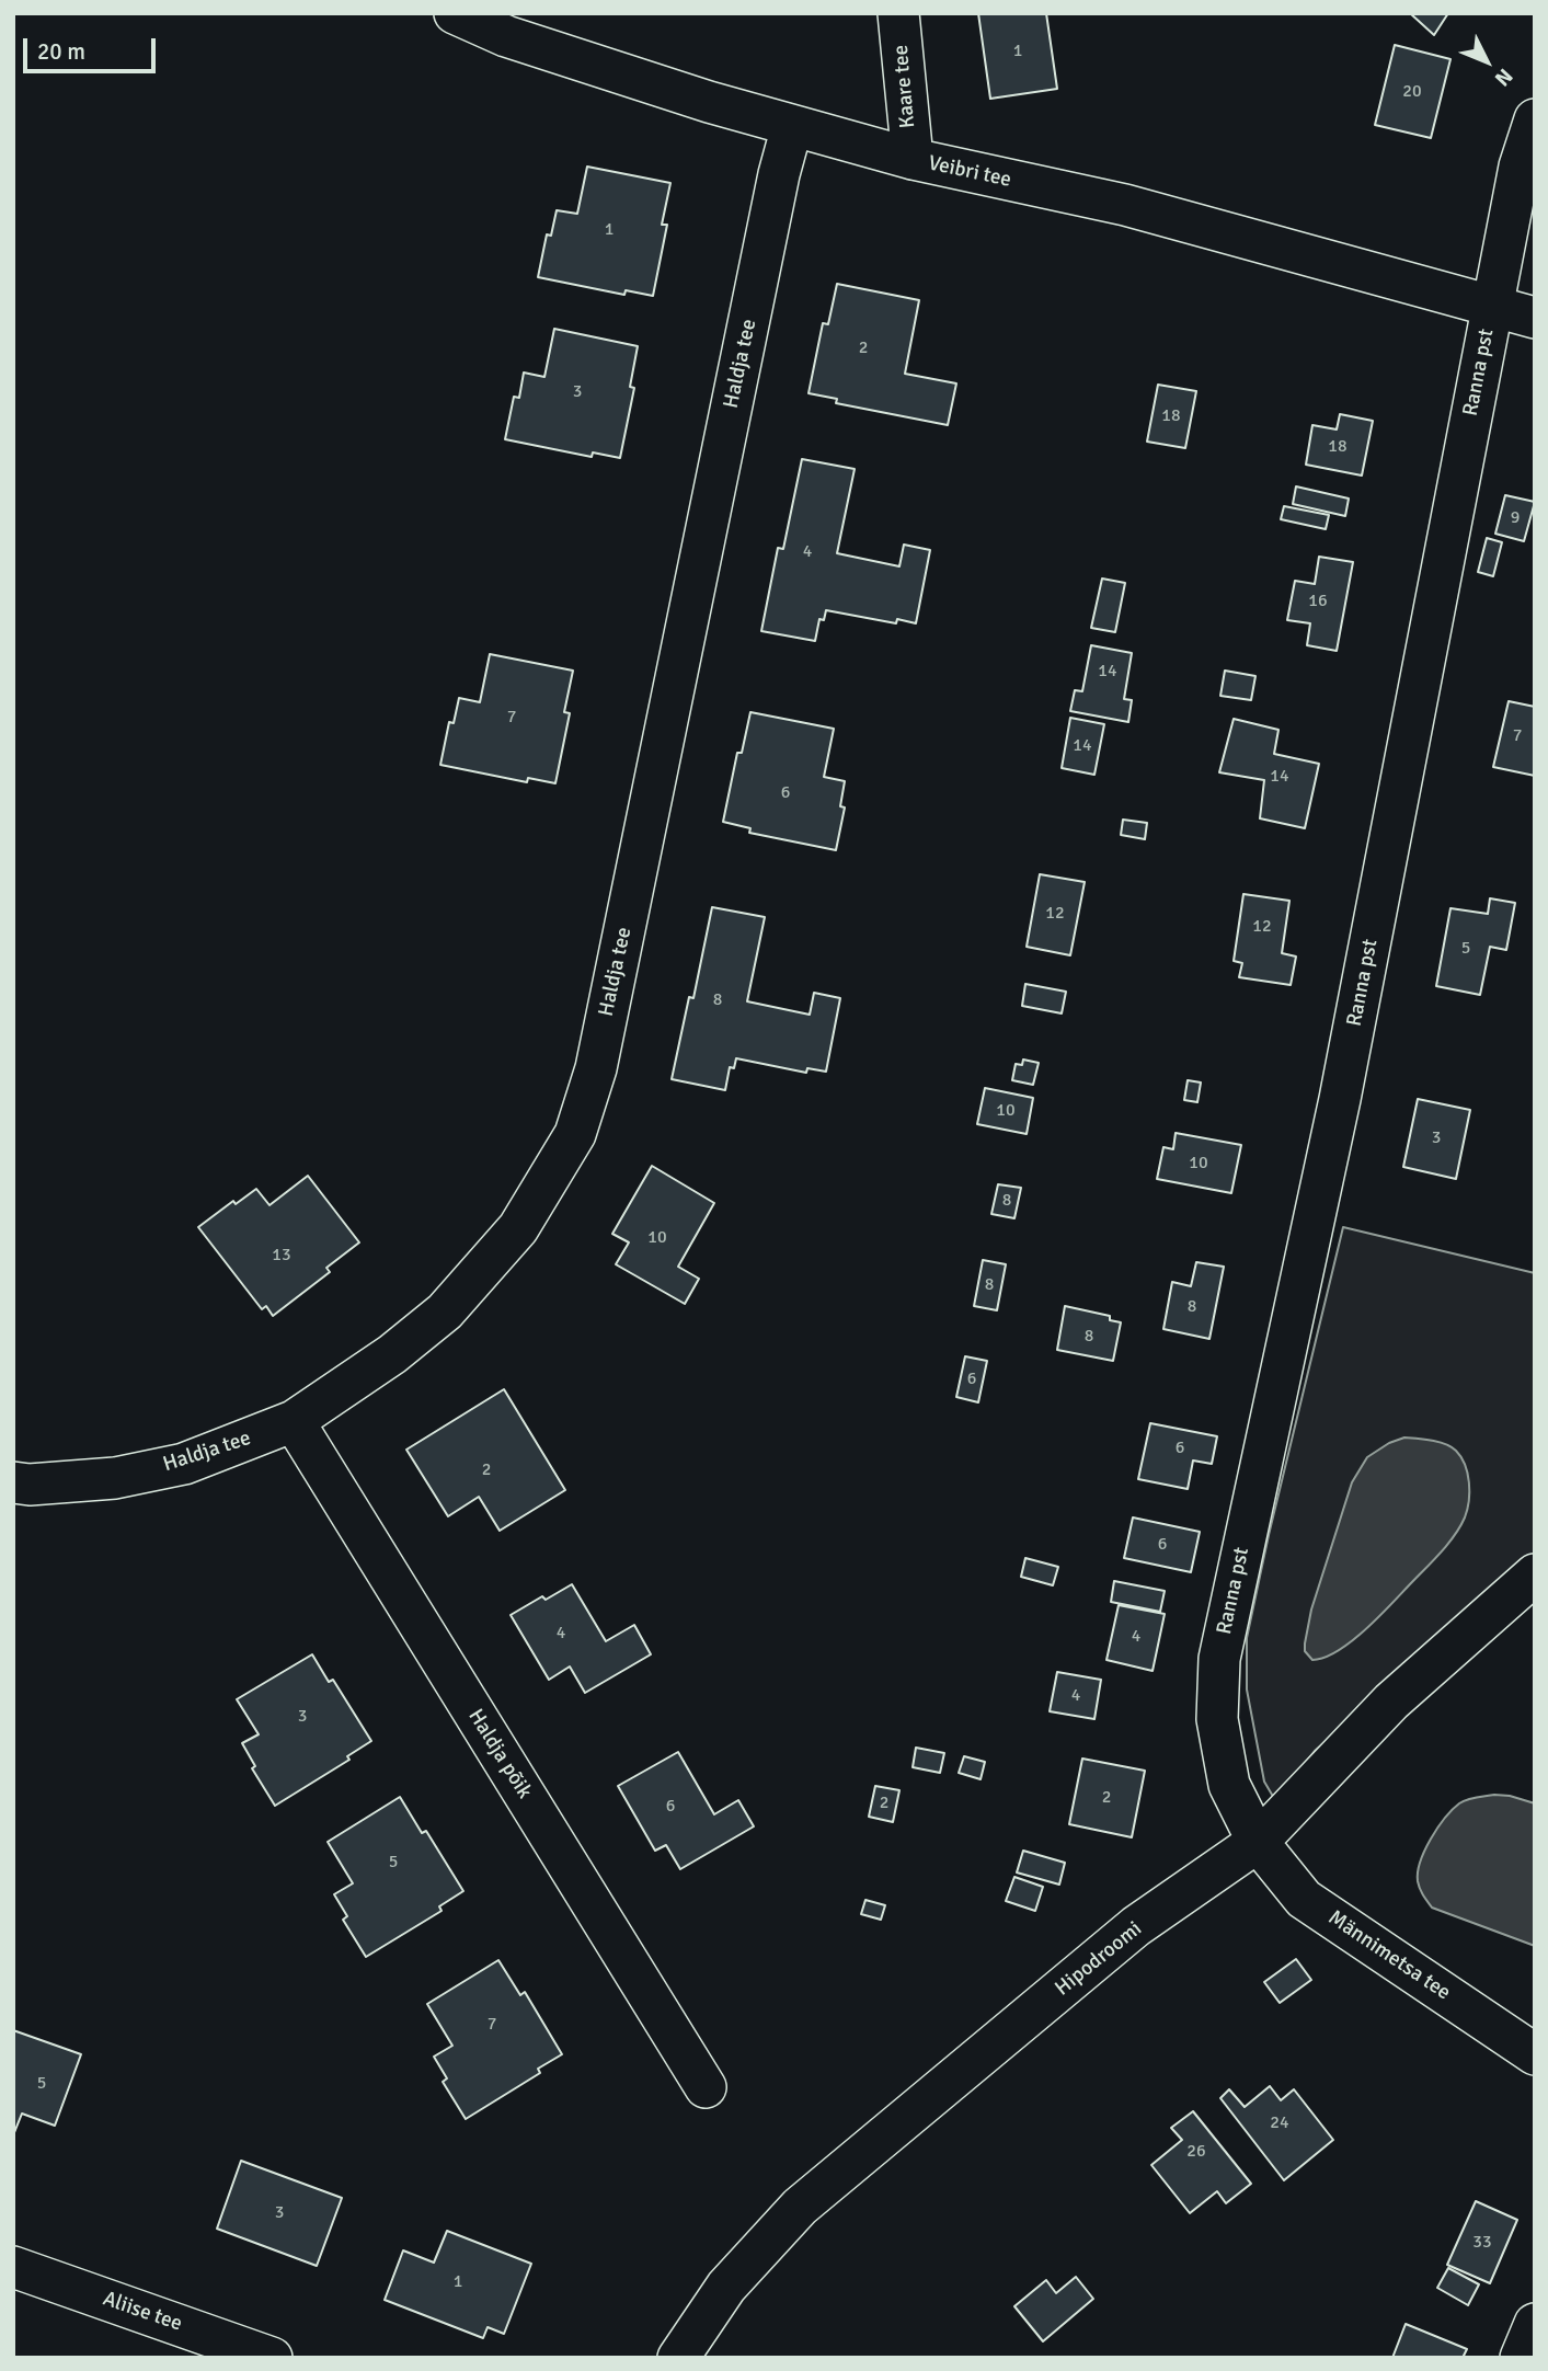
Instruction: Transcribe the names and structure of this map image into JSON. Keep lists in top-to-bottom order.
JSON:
{
  "streets": {
    "street": [
      "Kaare tee",
      "Veibri tee",
      "Haldja tee",
      "Ranna pst",
      "Haldja põik",
      "Männimetsa tee",
      "Hipodroomi",
      "Aliise tee"
    ]
  },
  "crossings": [
    ["Kaare tee", "Veibri tee"],
    ["Veibri tee", "Haldja tee"],
    ["Veibri tee", "Ranna pst"],
    ["Haldja tee", "Haldja põik"],
    ["Ranna pst", "Männimetsa tee"],
    ["Ranna pst", "Hipodroomi"],
    ["Männimetsa tee", "Hipodroomi"]
  ],
  "house_numbers": [
    "1",
    "20",
    "1",
    "2",
    "3",
    "18",
    "18",
    "9",
    "4",
    "16",
    "14",
    "7",
    "7",
    "14",
    "14",
    "6",
    "12",
    "12",
    "5",
    "8",
    "10",
    "3",
    "10",
    "8",
    "10",
    "13",
    "8",
    "8",
    "8",
    "6",
    "6",
    "2",
    "6",
    "4",
    "4",
    "4",
    "3",
    "2",
    "2",
    "6",
    "5",
    "7",
    "5",
    "24",
    "26",
    "3",
    "33",
    "1"
  ],
  "scale_bar": "20 m",
  "north": "bottom right"
}
